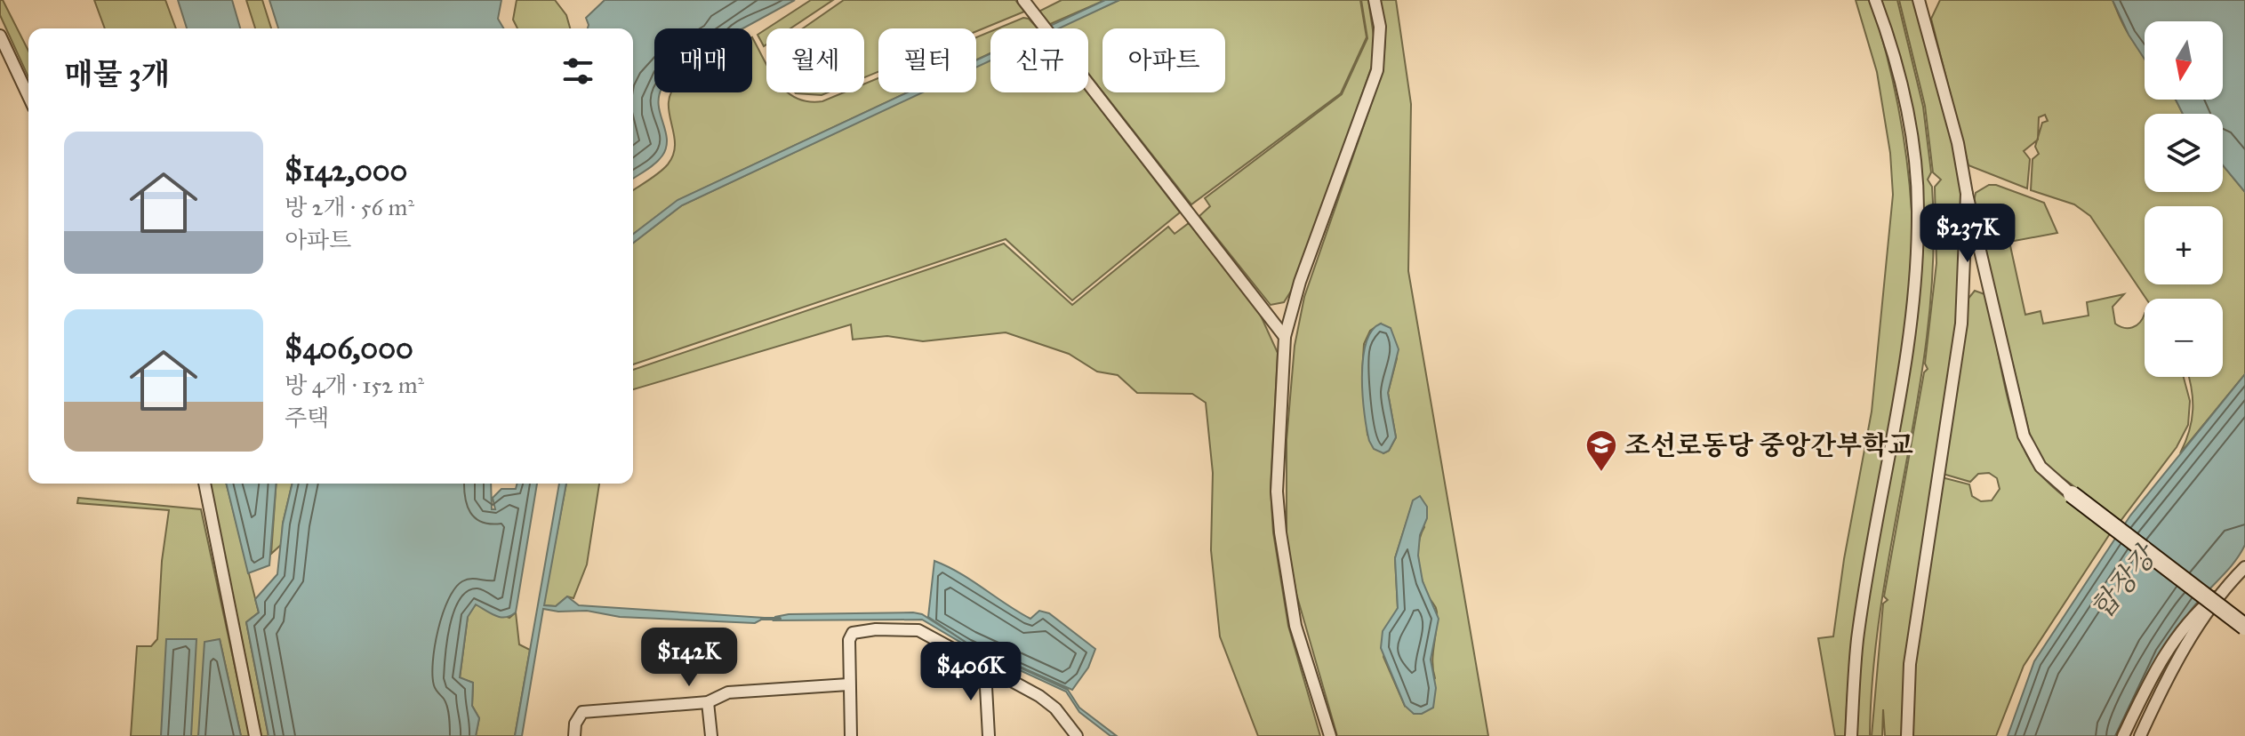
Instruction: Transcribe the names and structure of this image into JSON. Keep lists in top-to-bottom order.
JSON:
{
  "water": ["합장강"],
  "places": {
    "school or university": ["조선로동당 중앙간부학교"]
  },
  "north": "bottom",
  "page": {
    "map_buttons": ["+", "−"],
    "chip": [
      "매매",
      "월세",
      "필터",
      "신규",
      "아파트"
    ],
    "heading": "매물 3개",
    "list": [
      {
        "name": "$142,000",
        "note": "방 2개 · 56 m² · 아파트"
      },
      {
        "name": "$406,000",
        "note": "방 4개 · 152 m² · 주택"
      }
    ],
    "price": ["$237K", "$142K", "$406K"]
  }
}
